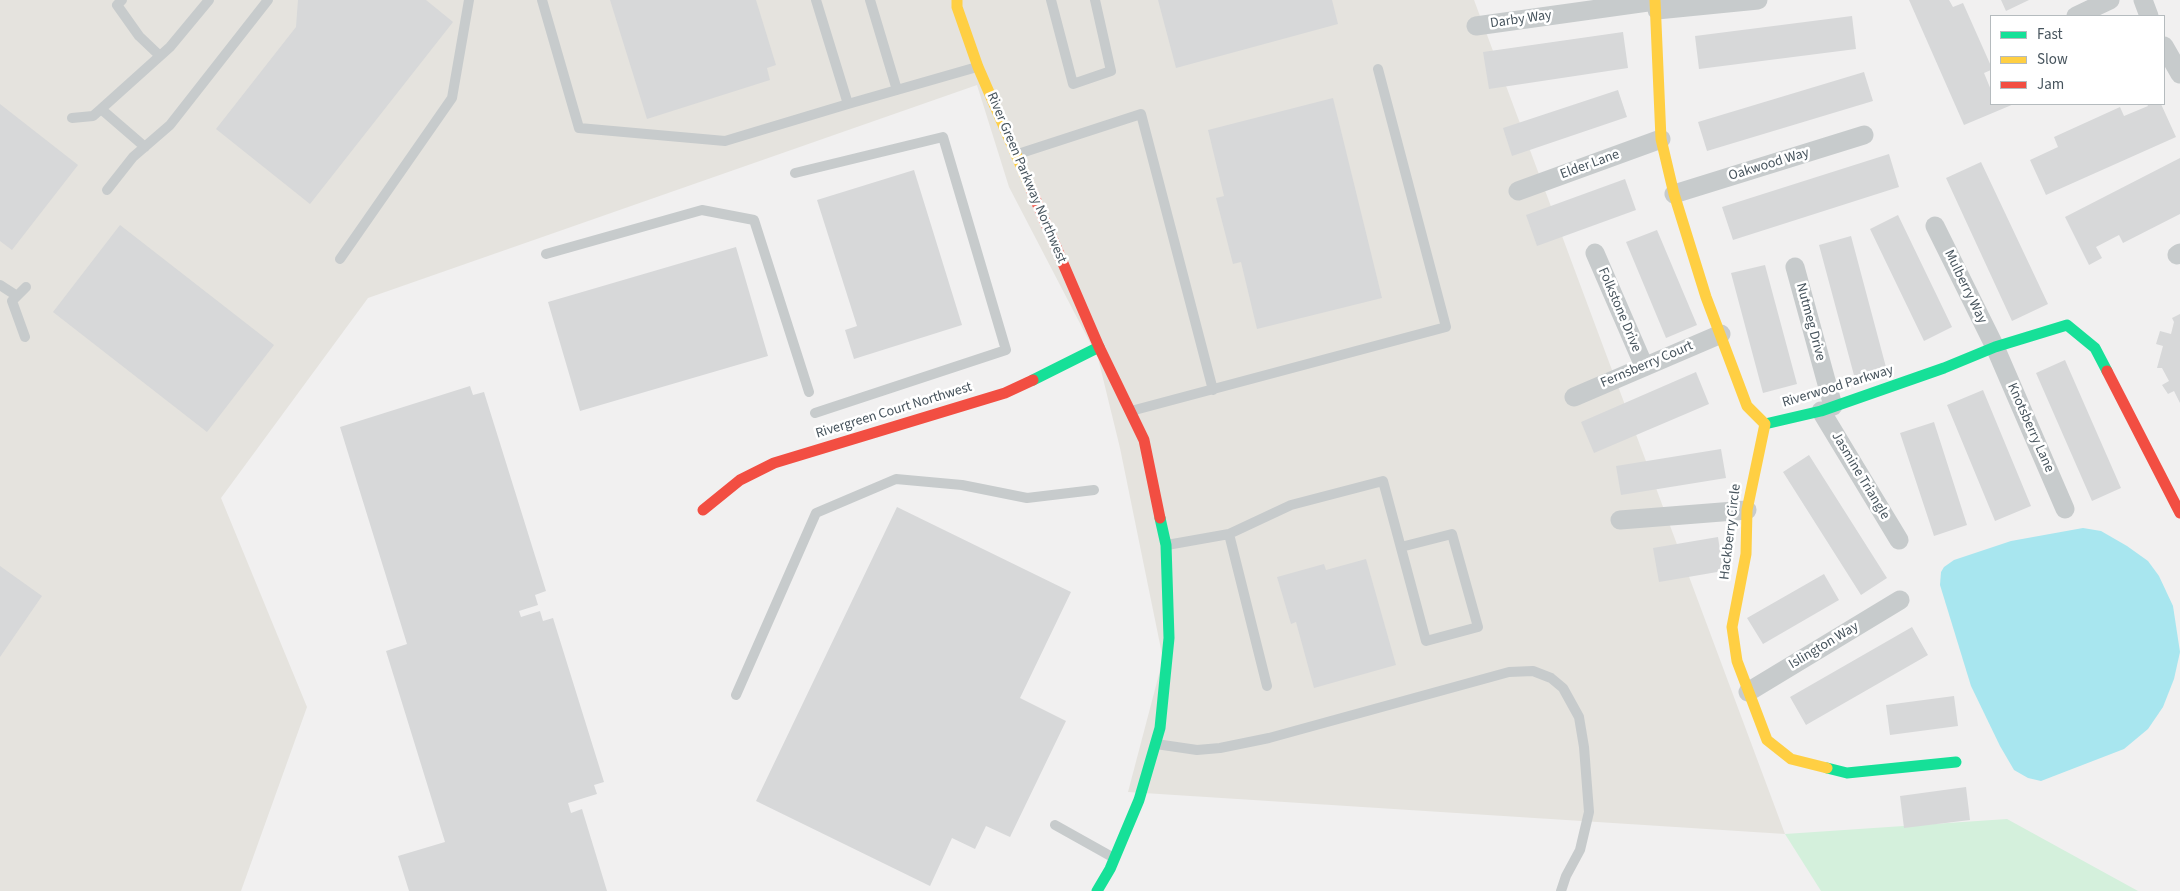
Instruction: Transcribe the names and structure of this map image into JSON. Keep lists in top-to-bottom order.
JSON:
{
  "streets": {
    "street": [
      "Darby Way",
      "Elder Lane",
      "Oakwood Way",
      "River Green Parkway Northwest",
      "Mulberry Way",
      "Folkstone Drive",
      "Nutmeg Drive",
      "Fernsberry Court",
      "Riverwood Parkway",
      "Rivergreen Court Northwest",
      "Knotsberry Lane",
      "Jasmine Triangle",
      "Hackberry Circle",
      "Islington Way"
    ]
  },
  "crossings": [
    ["River Green Parkway Northwest", "Rivergreen Court Northwest"],
    ["Mulberry Way", "Riverwood Parkway"],
    ["Mulberry Way", "Knotsberry Lane"],
    ["Folkstone Drive", "Fernsberry Court"],
    ["Nutmeg Drive", "Riverwood Parkway"],
    ["Nutmeg Drive", "Jasmine Triangle"],
    ["Riverwood Parkway", "Knotsberry Lane"],
    ["Riverwood Parkway", "Jasmine Triangle"],
    ["Riverwood Parkway", "Hackberry Circle"],
    ["Hackberry Circle", "Islington Way"]
  ],
  "legend": ["Fast", "Slow", "Jam"]
}
